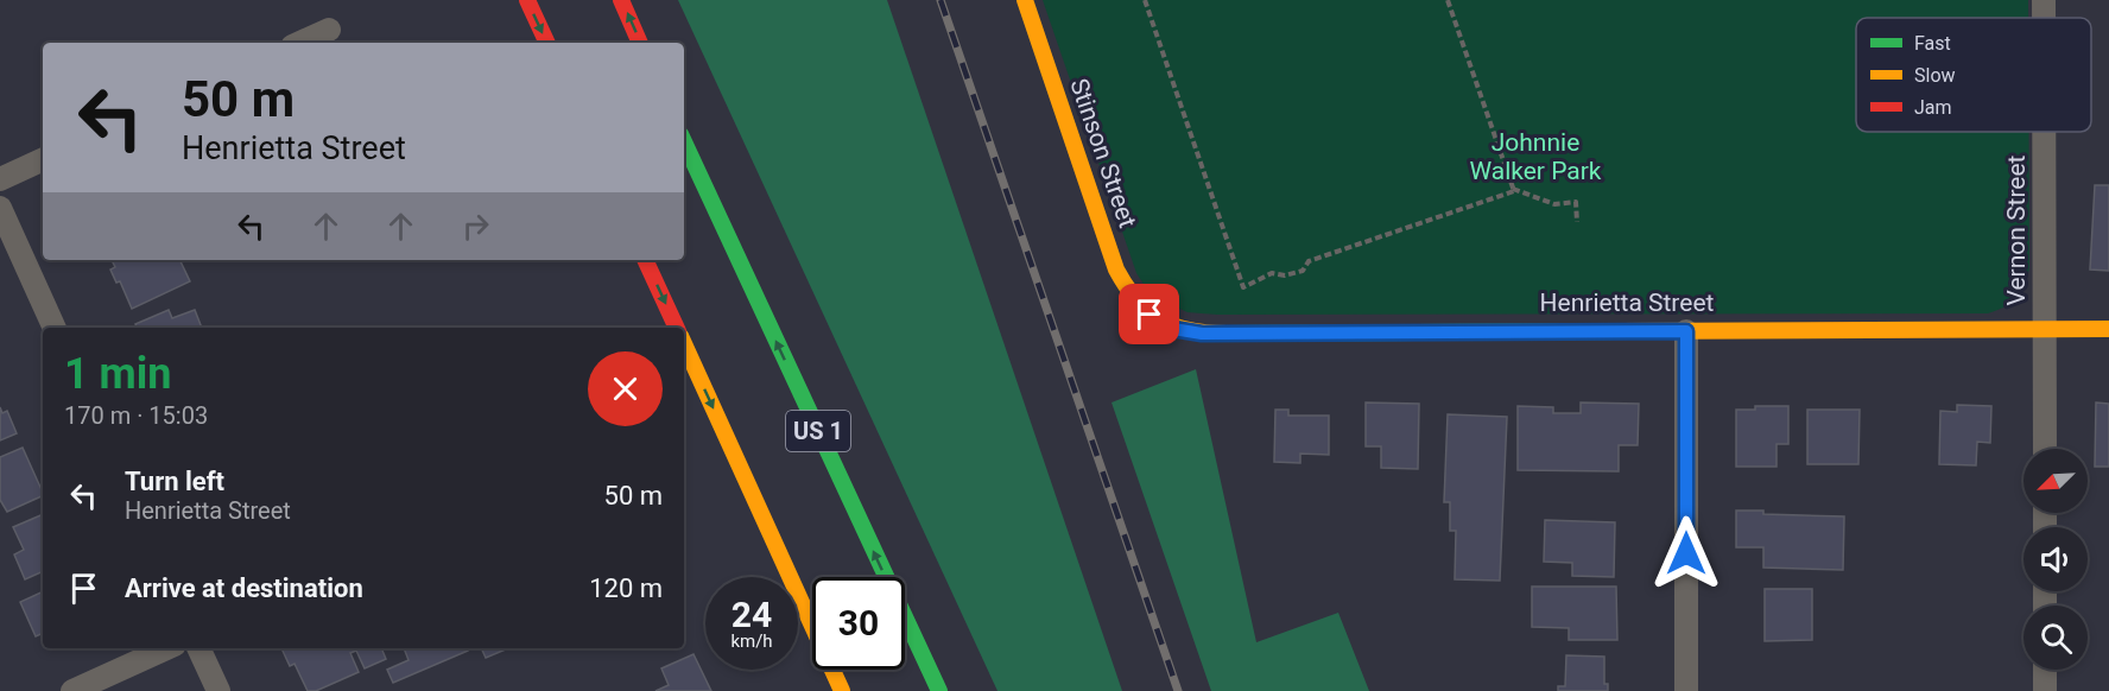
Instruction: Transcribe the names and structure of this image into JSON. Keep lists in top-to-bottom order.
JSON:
{
  "streets": {
    "main road": ["Stinson Street", "Henrietta Street", "US 1"],
    "street": ["Vernon Street"]
  },
  "crossings": [
    ["Stinson Street", "Henrietta Street"],
    ["Vernon Street", "Henrietta Street"]
  ],
  "parks": ["Johnnie Walker Park"],
  "legend": ["Fast", "Slow", "Jam"],
  "north": "bottom left",
  "page": {
    "turn": ["50 m", "Henrietta Street"],
    "heading": ["1 min", "170 m · 15:03"],
    "list": [
      {
        "name": "Turn left",
        "note": "Henrietta Street",
        "value": "50 m"
      },
      {
        "name": "Arrive at destination",
        "value": "120 m"
      }
    ],
    "speed": "24 km/h",
    "limit": "30"
  }
}
